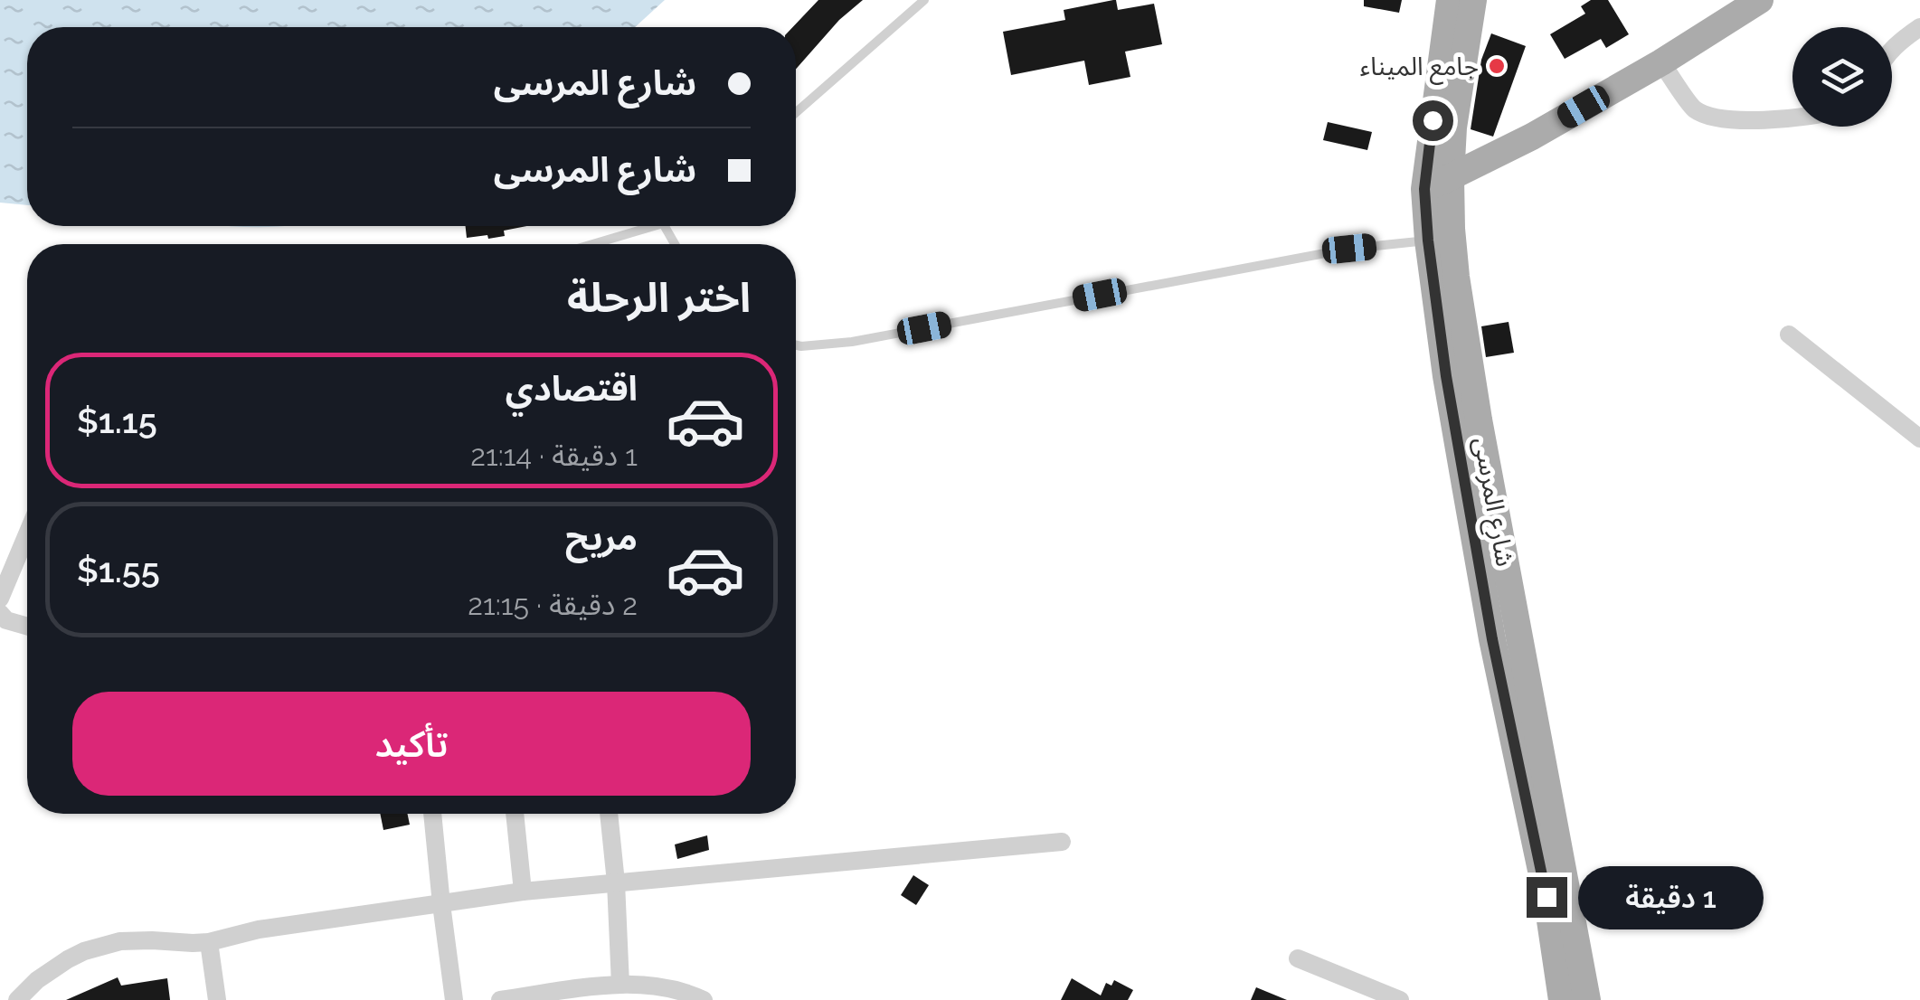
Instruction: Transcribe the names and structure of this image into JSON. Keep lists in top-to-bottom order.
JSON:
{
  "streets": {
    "main road": ["شارع المرسى"]
  },
  "places": ["جامع الميناء"],
  "page": {
    "banner": ["شارع المرسى", "شارع المرسى"],
    "heading": "اختر الرحلة",
    "list": [
      {
        "name": "اقتصادي",
        "note": "1 دقيقة · 21:14",
        "value": "$1.15"
      },
      {
        "name": "مريح",
        "note": "2 دقيقة · 21:15",
        "value": "$1.55"
      }
    ],
    "buttons": "تأكيد",
    "bubble": "1 دقيقة"
  }
}
